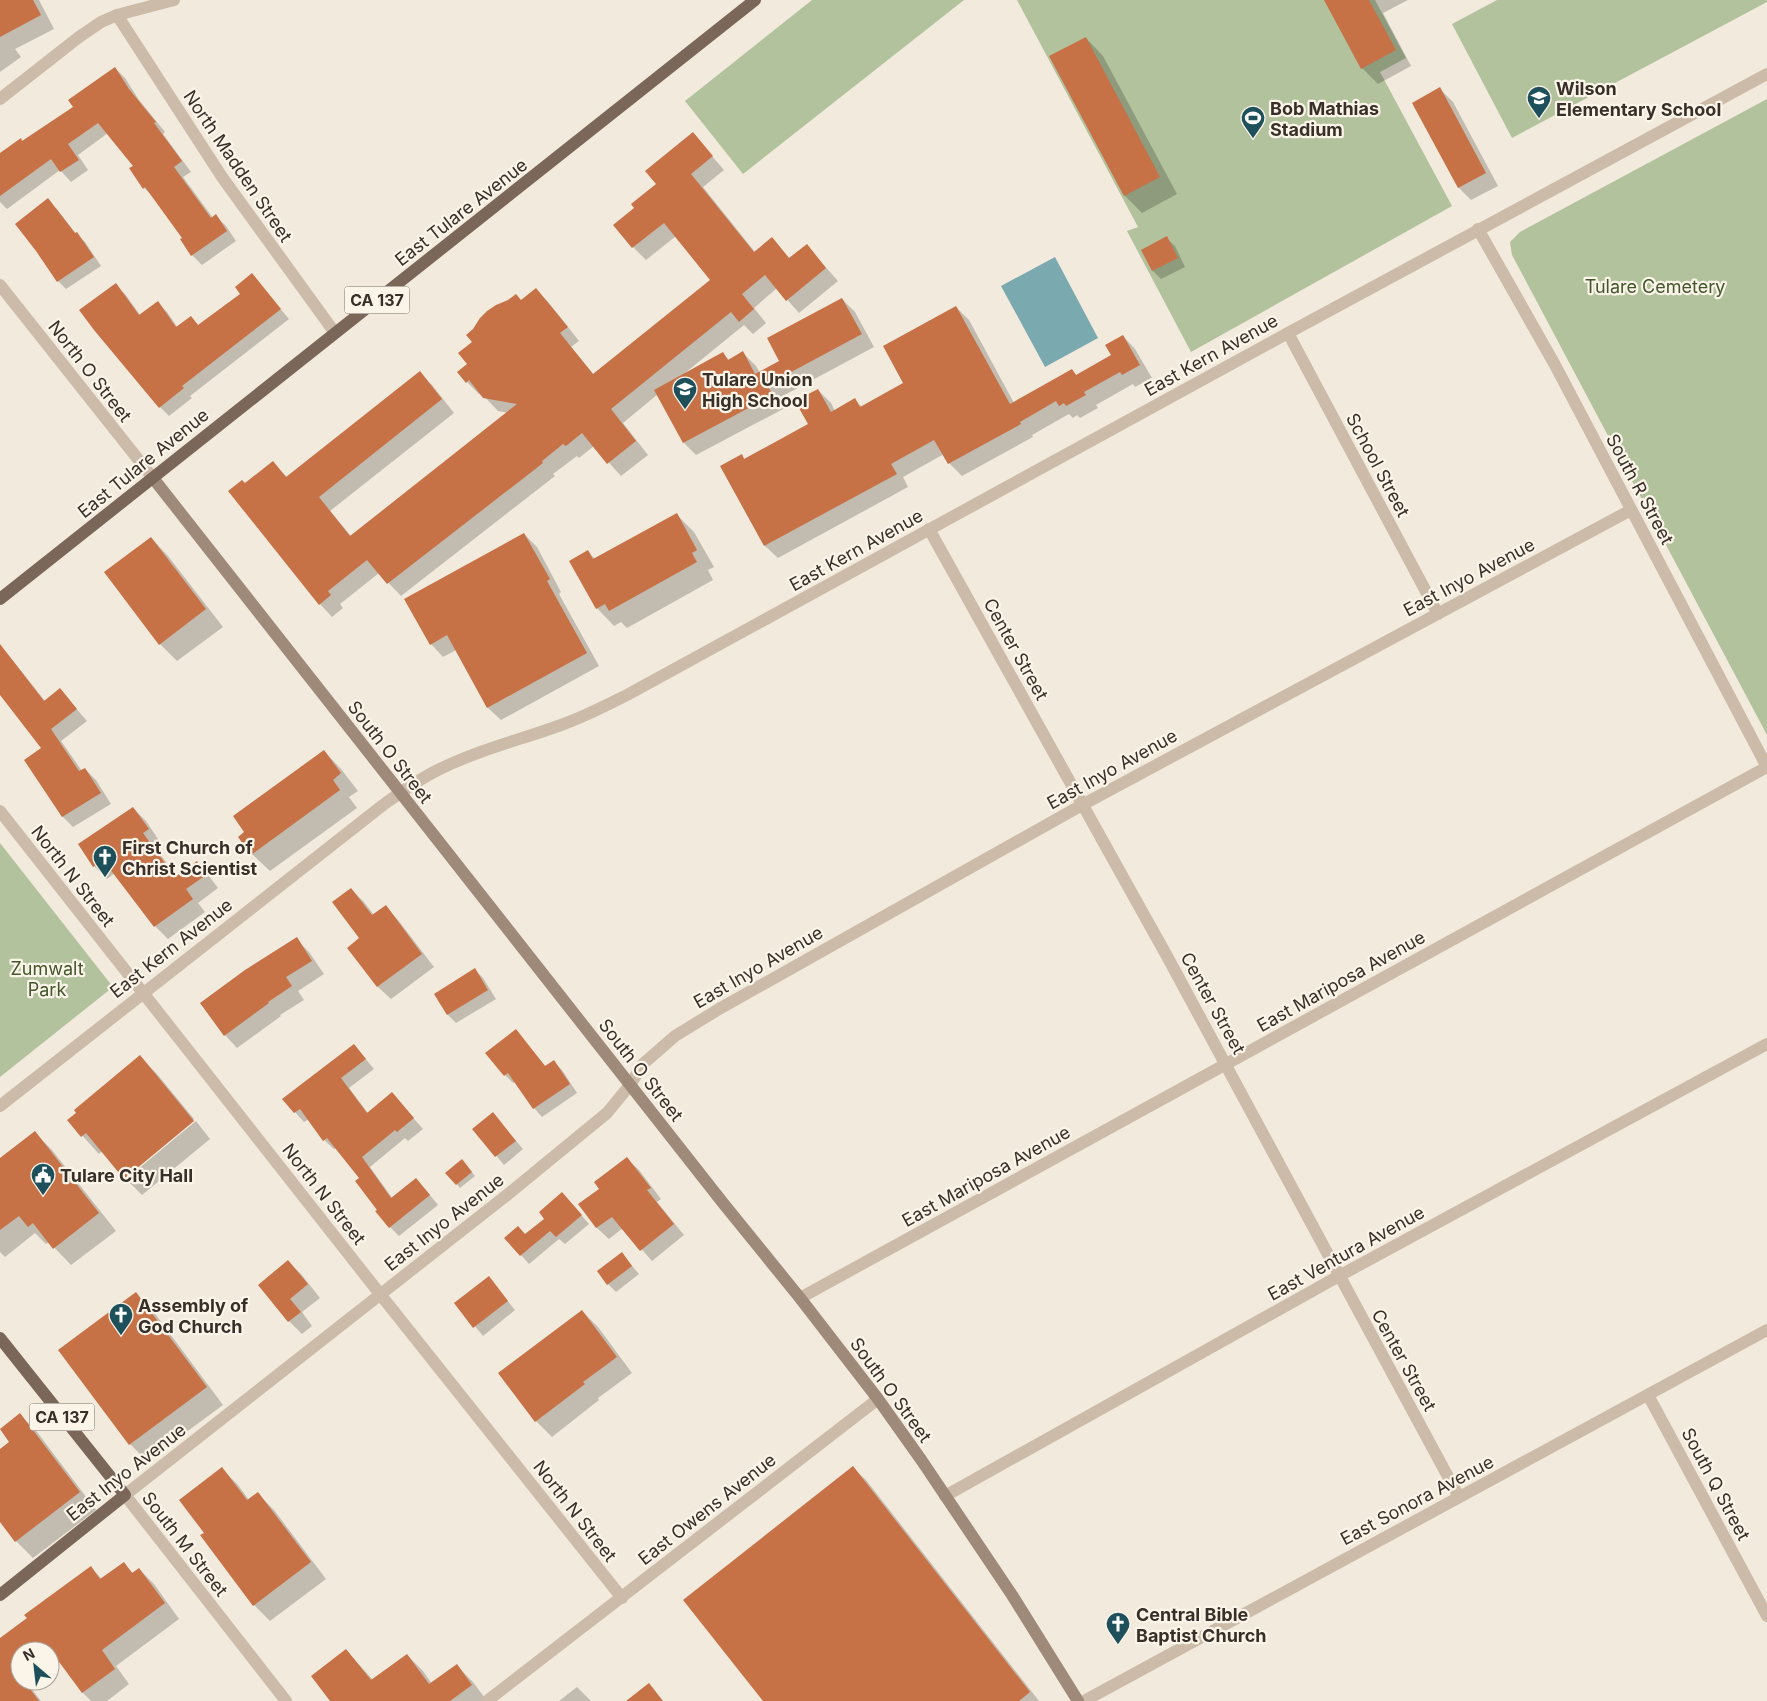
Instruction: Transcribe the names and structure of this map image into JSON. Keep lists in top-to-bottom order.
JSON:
{
  "streets": {
    "main road": [
      "East Tulare Avenue",
      "CA 137",
      "East Inyo Avenue",
      "South O Street",
      "South M Street"
    ],
    "street": [
      "North Madden Street",
      "East Kern Avenue",
      "North O Street",
      "School Street",
      "South R Street",
      "Center Street",
      "North N Street",
      "East Mariposa Avenue",
      "East Ventura Avenue",
      "South Q Street",
      "East Sonora Avenue",
      "East Owens Avenue"
    ]
  },
  "crossings": [
    ["North Madden Street", "East Tulare Avenue"],
    ["East Tulare Avenue", "North O Street"],
    ["East Tulare Avenue", "South O Street"],
    ["East Kern Avenue", "School Street"],
    ["East Kern Avenue", "South R Street"],
    ["East Kern Avenue", "Center Street"],
    ["East Kern Avenue", "South O Street"],
    ["East Kern Avenue", "North N Street"],
    ["North O Street", "South O Street"],
    ["School Street", "East Inyo Avenue"],
    ["South R Street", "East Inyo Avenue"],
    ["South R Street", "East Mariposa Avenue"],
    ["East Inyo Avenue", "Center Street"],
    ["East Inyo Avenue", "South O Street"],
    ["East Inyo Avenue", "North N Street"],
    ["East Inyo Avenue", "South M Street"],
    ["Center Street", "East Mariposa Avenue"],
    ["Center Street", "East Ventura Avenue"],
    ["Center Street", "East Sonora Avenue"],
    ["South O Street", "East Mariposa Avenue"],
    ["South O Street", "East Ventura Avenue"],
    ["South O Street", "East Owens Avenue"],
    ["North N Street", "East Owens Avenue"],
    ["South Q Street", "East Sonora Avenue"]
  ],
  "parks": ["Tulare Cemetery", "Zumwalt Park"],
  "places": {
    "school or university": ["Wilson Elementary School", "Tulare Union High School"],
    "sports": ["Bob Mathias Stadium"],
    "church": ["First Church of Christ Scientist", "Assembly of God Church", "Central Bible Baptist Church"],
    "public building": ["Tulare City Hall"]
  },
  "north": "top left"
}
